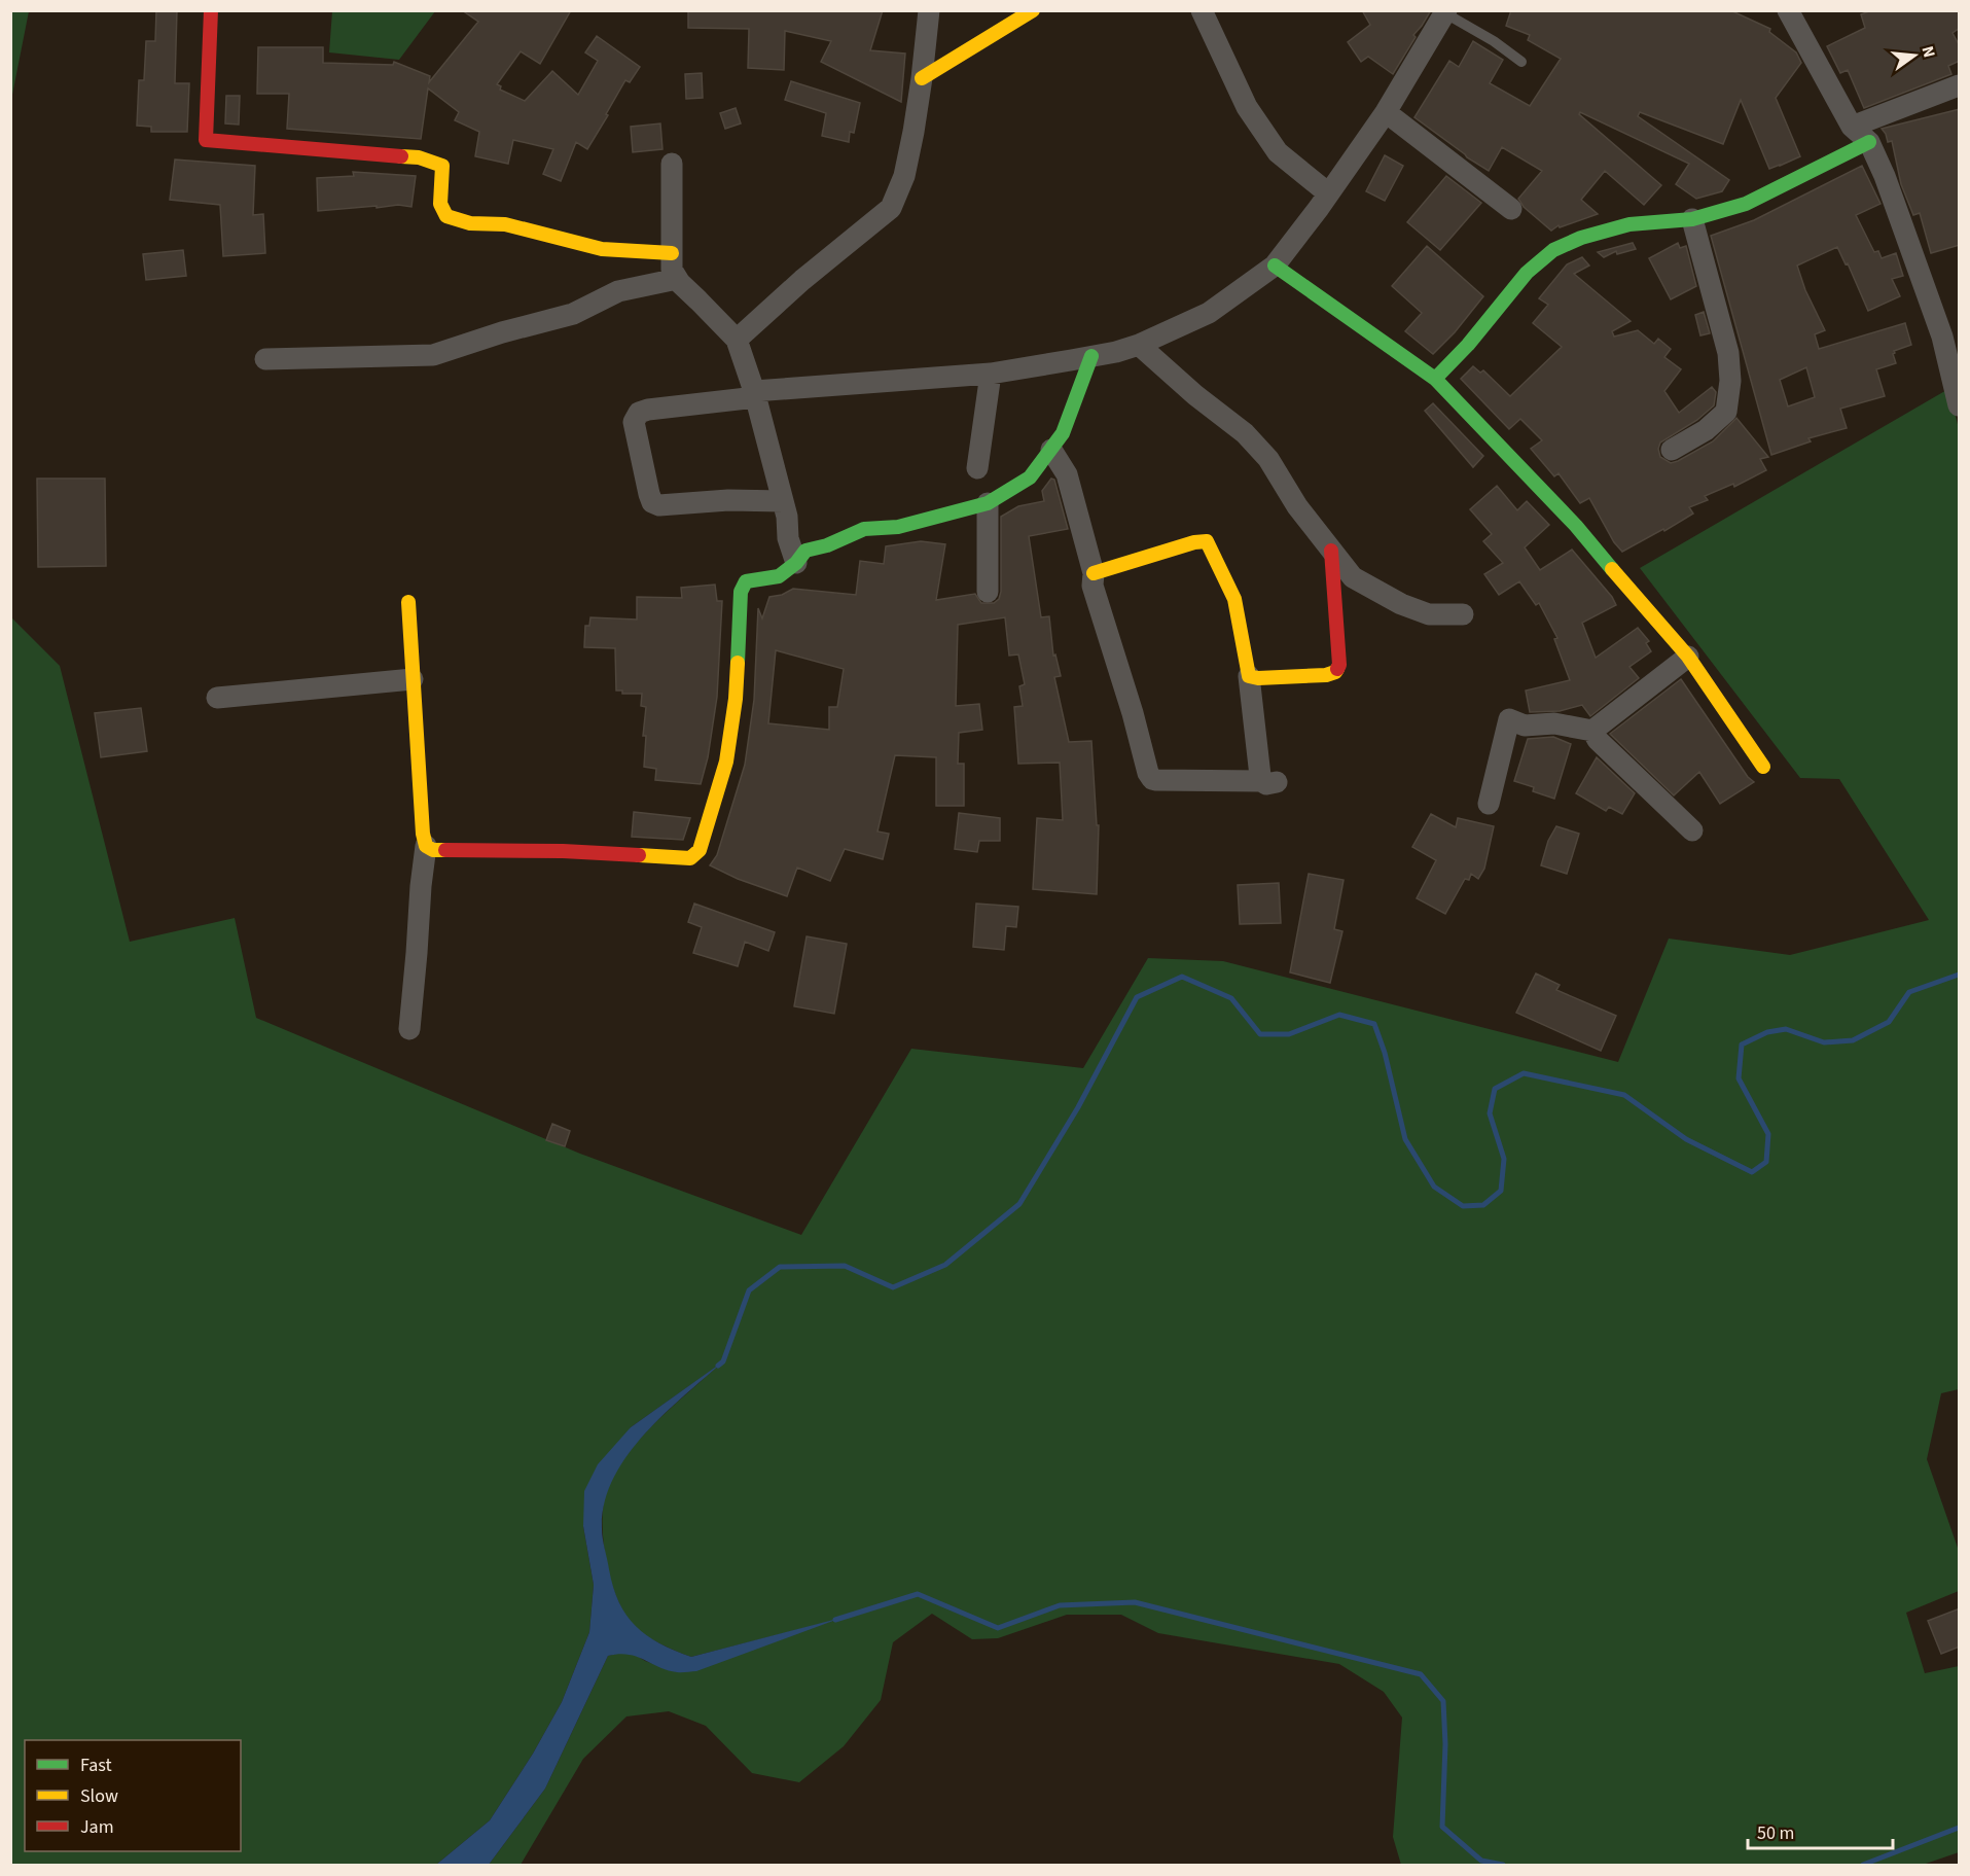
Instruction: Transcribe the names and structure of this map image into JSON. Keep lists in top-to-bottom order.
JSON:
{
  "legend": ["Fast", "Slow", "Jam"],
  "scale_bar": "50 m",
  "north": "right"
}
